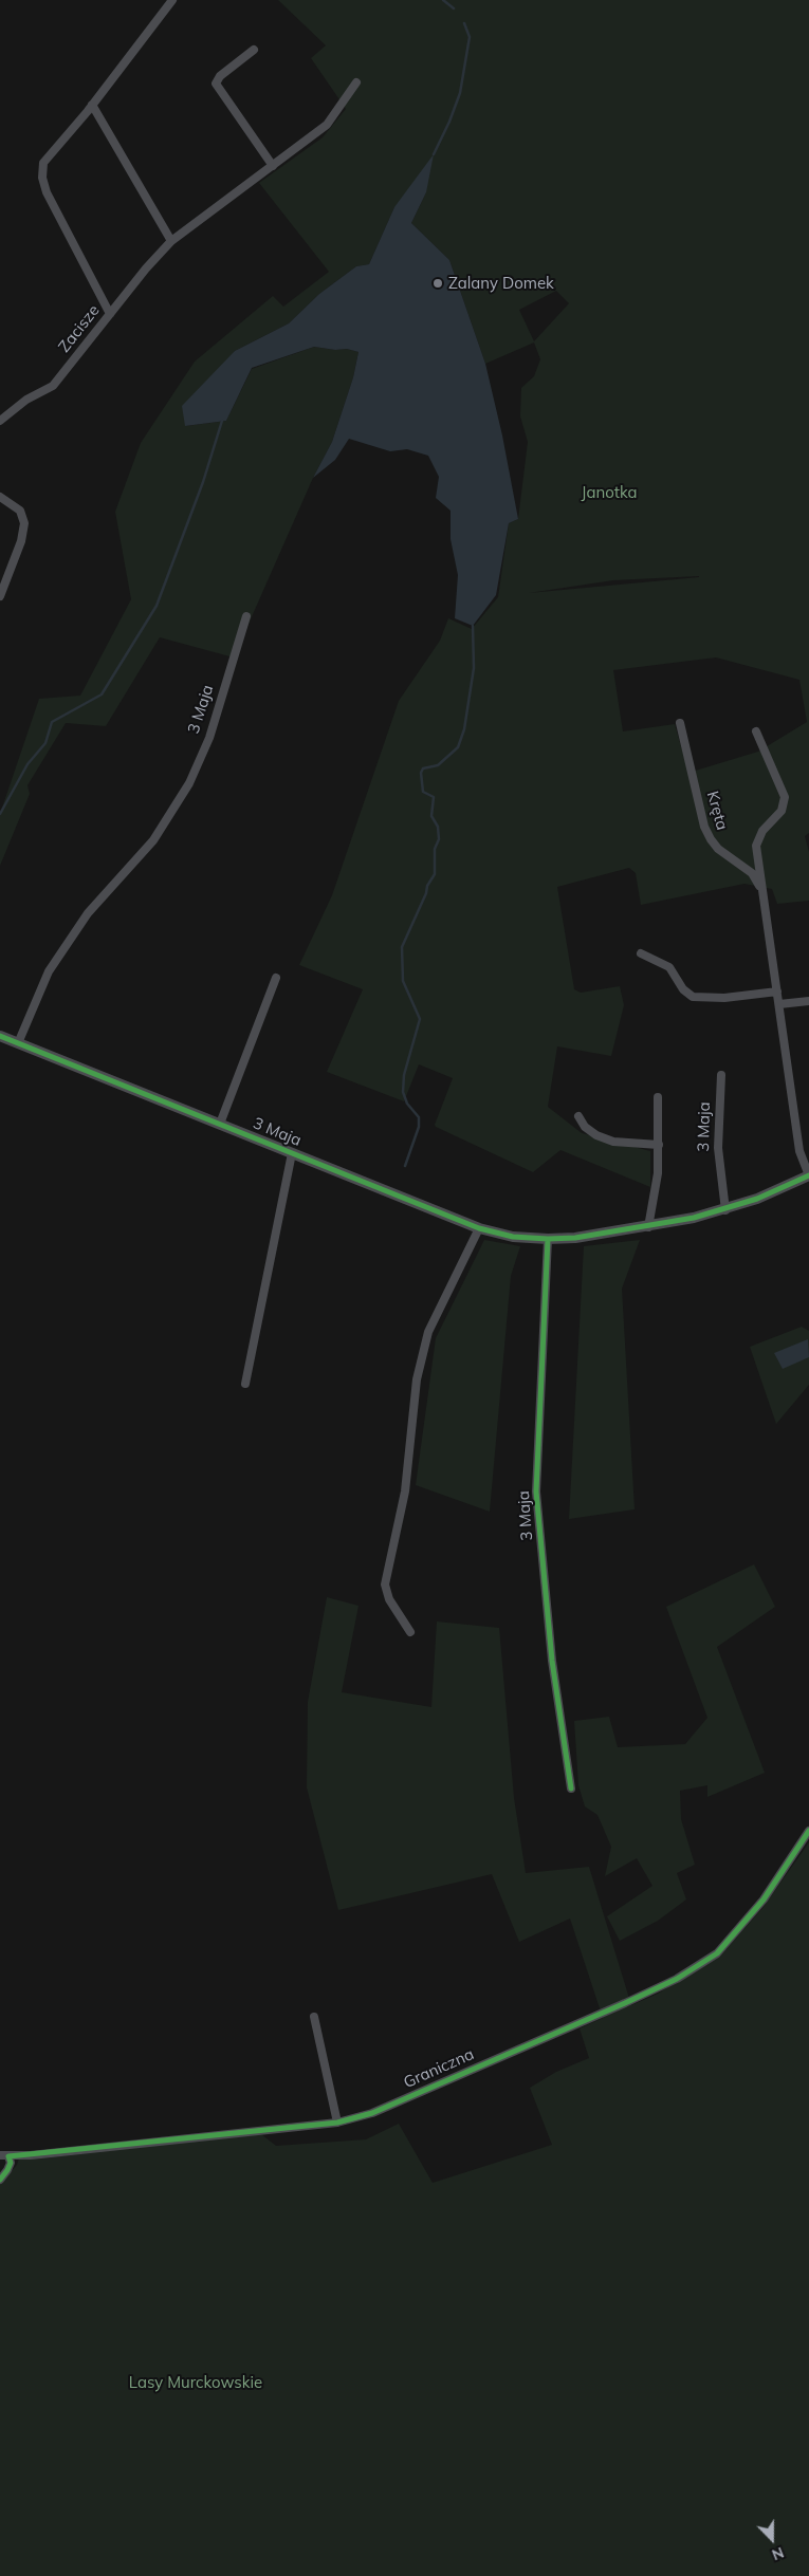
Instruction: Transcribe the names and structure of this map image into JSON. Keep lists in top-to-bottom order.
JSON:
{
  "streets": {
    "street": [
      "Zacisze",
      "3 Maja",
      "Kręta",
      "Graniczna"
    ]
  },
  "parks": ["Janotka", "Lasy Murckowskie"],
  "places": ["Zalany Domek"],
  "north": "bottom"
}
